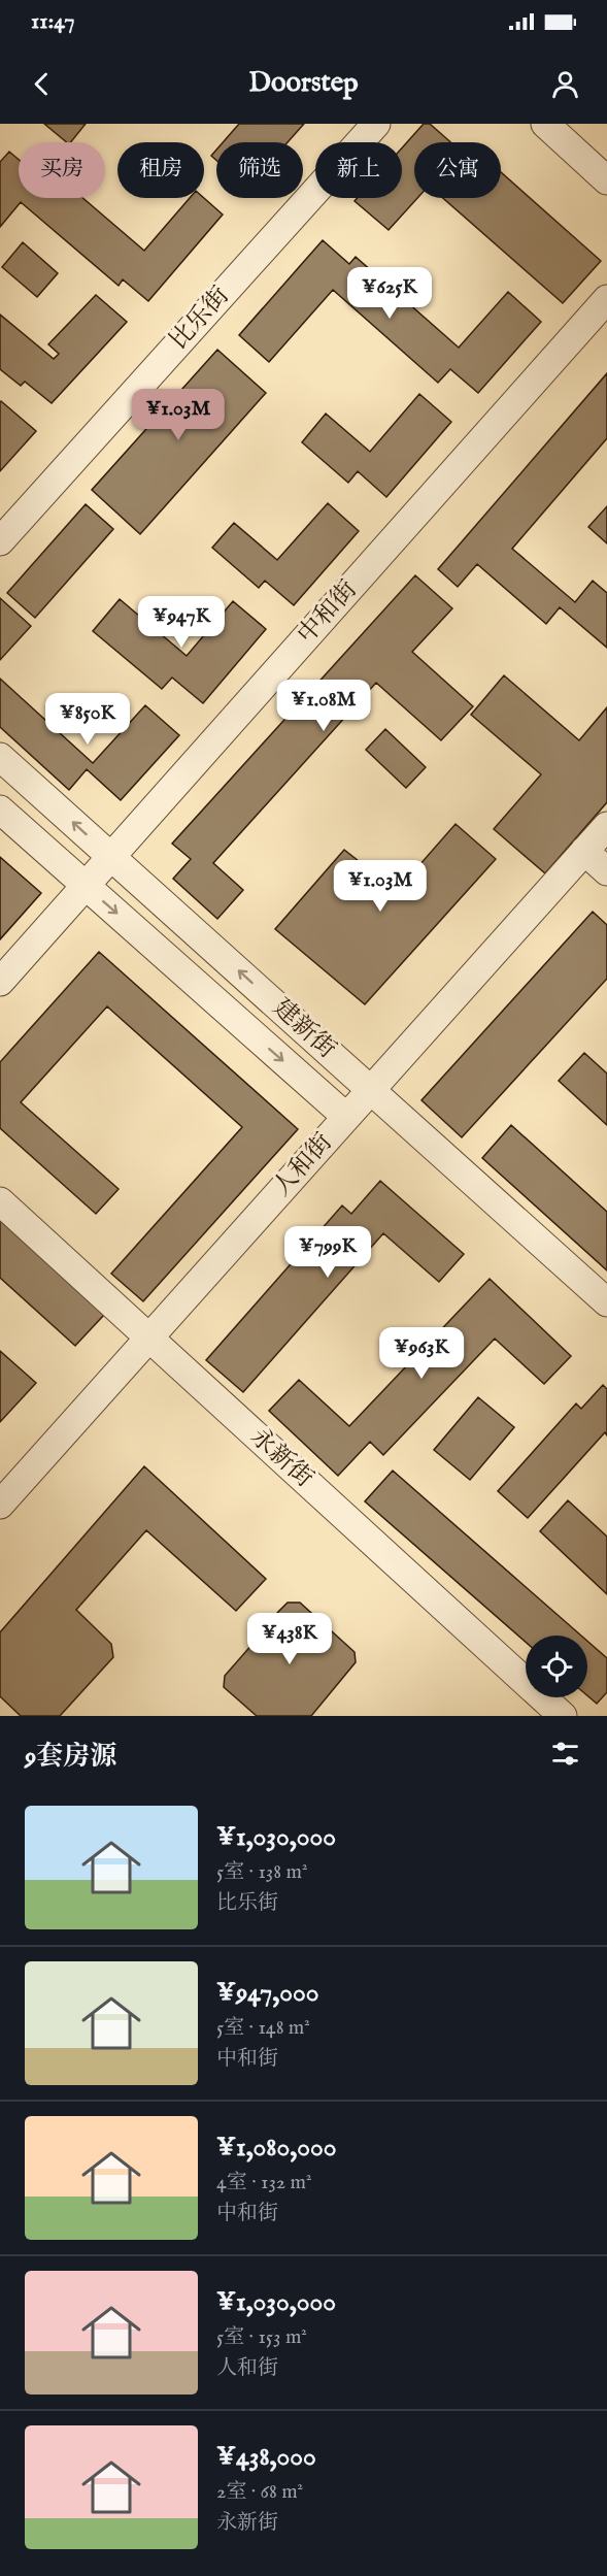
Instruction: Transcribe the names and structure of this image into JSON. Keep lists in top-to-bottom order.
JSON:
{
  "streets": {
    "street": [
      "比乐街",
      "中和街",
      "建新街",
      "人和街",
      "永新街"
    ]
  },
  "crossings": [
    ["中和街", "建新街"],
    ["建新街", "人和街"],
    ["人和街", "永新街"]
  ],
  "page": {
    "status": "11:47",
    "header": "Doorstep",
    "chip": [
      "买房",
      "租房",
      "筛选",
      "新上",
      "公寓"
    ],
    "price": [
      "¥625K",
      "¥1.03M",
      "¥947K",
      "¥1.08M",
      "¥850K",
      "¥1.03M",
      "¥799K",
      "¥963K",
      "¥438K"
    ],
    "heading": "9套房源",
    "list": [
      {
        "name": "¥1,030,000",
        "note": "5室 · 138 m² · 比乐街"
      },
      {
        "name": "¥947,000",
        "note": "5室 · 148 m² · 中和街"
      },
      {
        "name": "¥1,080,000",
        "note": "4室 · 132 m² · 中和街"
      },
      {
        "name": "¥1,030,000",
        "note": "5室 · 153 m² · 人和街"
      },
      {
        "name": "¥438,000",
        "note": "2室 · 68 m² · 永新街"
      }
    ]
  }
}
